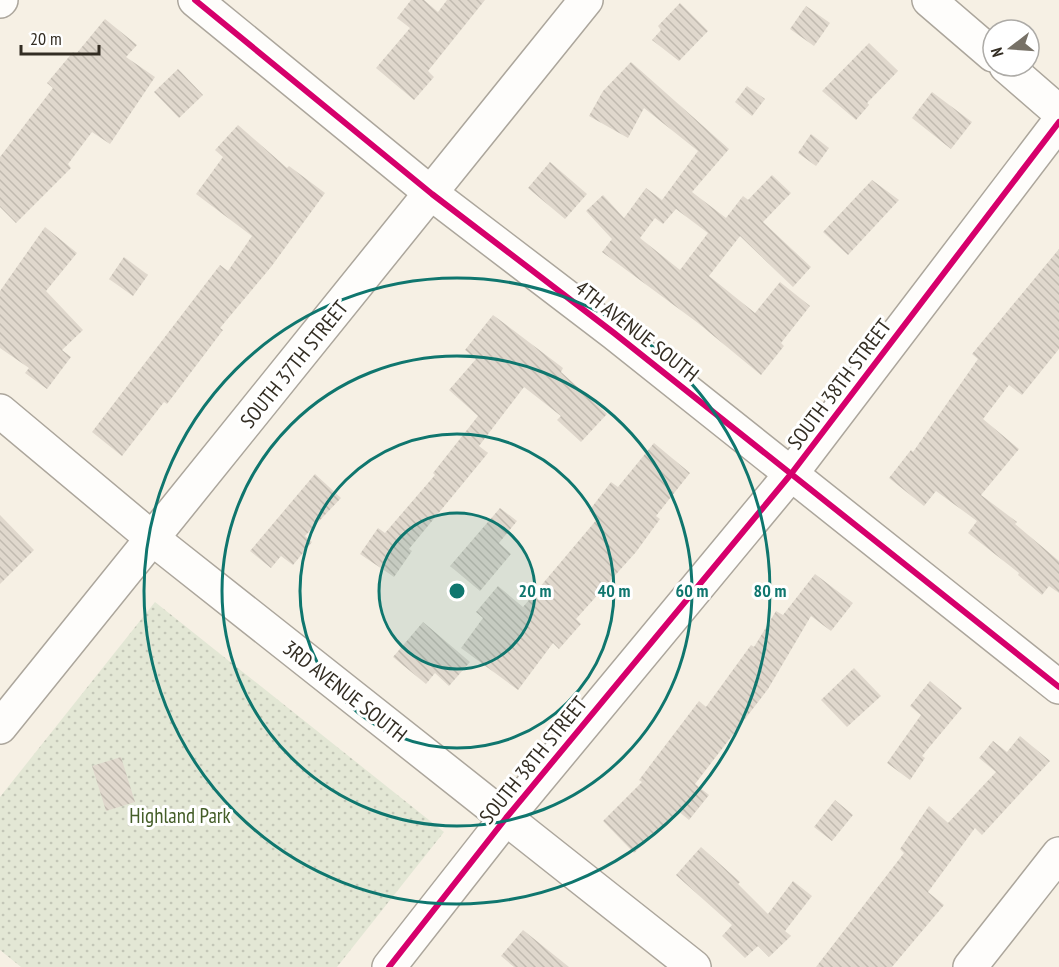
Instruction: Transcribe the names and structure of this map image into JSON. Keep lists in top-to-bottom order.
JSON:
{
  "streets": {
    "street": [
      "4TH AVENUE SOUTH",
      "SOUTH 37TH STREET",
      "SOUTH 38TH STREET",
      "3RD AVENUE SOUTH"
    ]
  },
  "crossings": [
    ["4TH AVENUE SOUTH", "SOUTH 37TH STREET"],
    ["4TH AVENUE SOUTH", "SOUTH 38TH STREET"],
    ["SOUTH 37TH STREET", "3RD AVENUE SOUTH"],
    ["SOUTH 38TH STREET", "3RD AVENUE SOUTH"]
  ],
  "parks": ["Highland Park"],
  "scale_bar": "20 m",
  "north": "left",
  "rings": [
    "20 m",
    "40 m",
    "60 m",
    "80 m"
  ]
}
